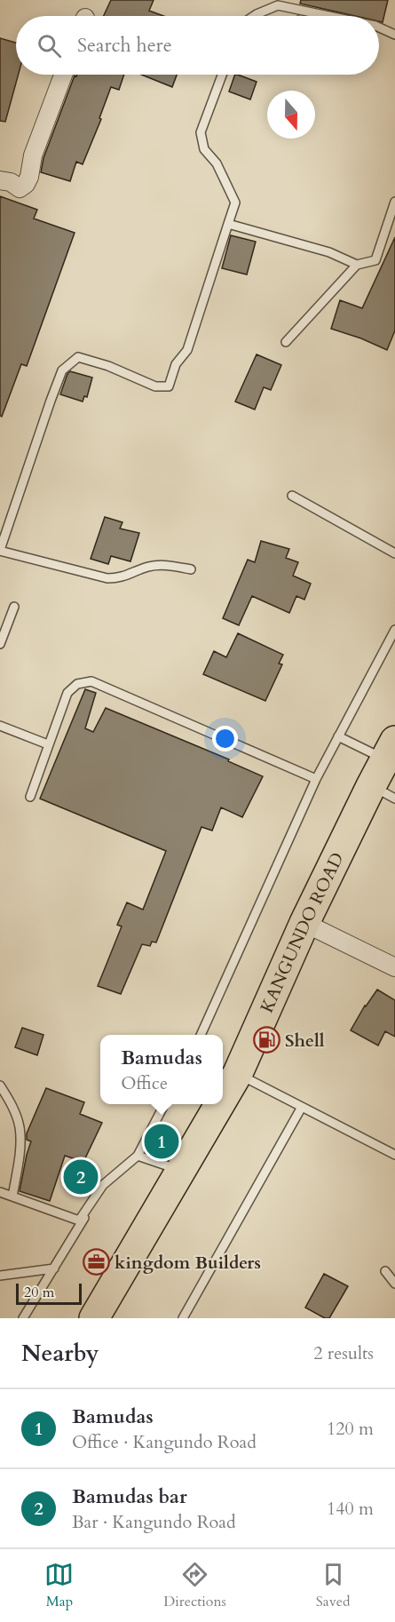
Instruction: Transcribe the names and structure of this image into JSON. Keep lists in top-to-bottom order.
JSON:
{
  "streets": {
    "highway": ["KANGUNDO ROAD"]
  },
  "places": {
    "fuel station": ["Shell"],
    "office": ["kingdom Builders"]
  },
  "scale_bar": "20 m",
  "north": "bottom",
  "page": {
    "search": "Search here",
    "popup": ["Bamudas", "Office"],
    "pins": ["1", "2"],
    "scale": "20 m",
    "heading": ["Nearby", "2 results"],
    "list": [
      {
        "mark": "1",
        "name": "Bamudas",
        "note": "Office · Kangundo Road",
        "value": "120 m"
      },
      {
        "mark": "2",
        "name": "Bamudas bar",
        "note": "Bar · Kangundo Road",
        "value": "140 m"
      }
    ],
    "nav": ["Map", "Directions", "Saved"]
  }
}
